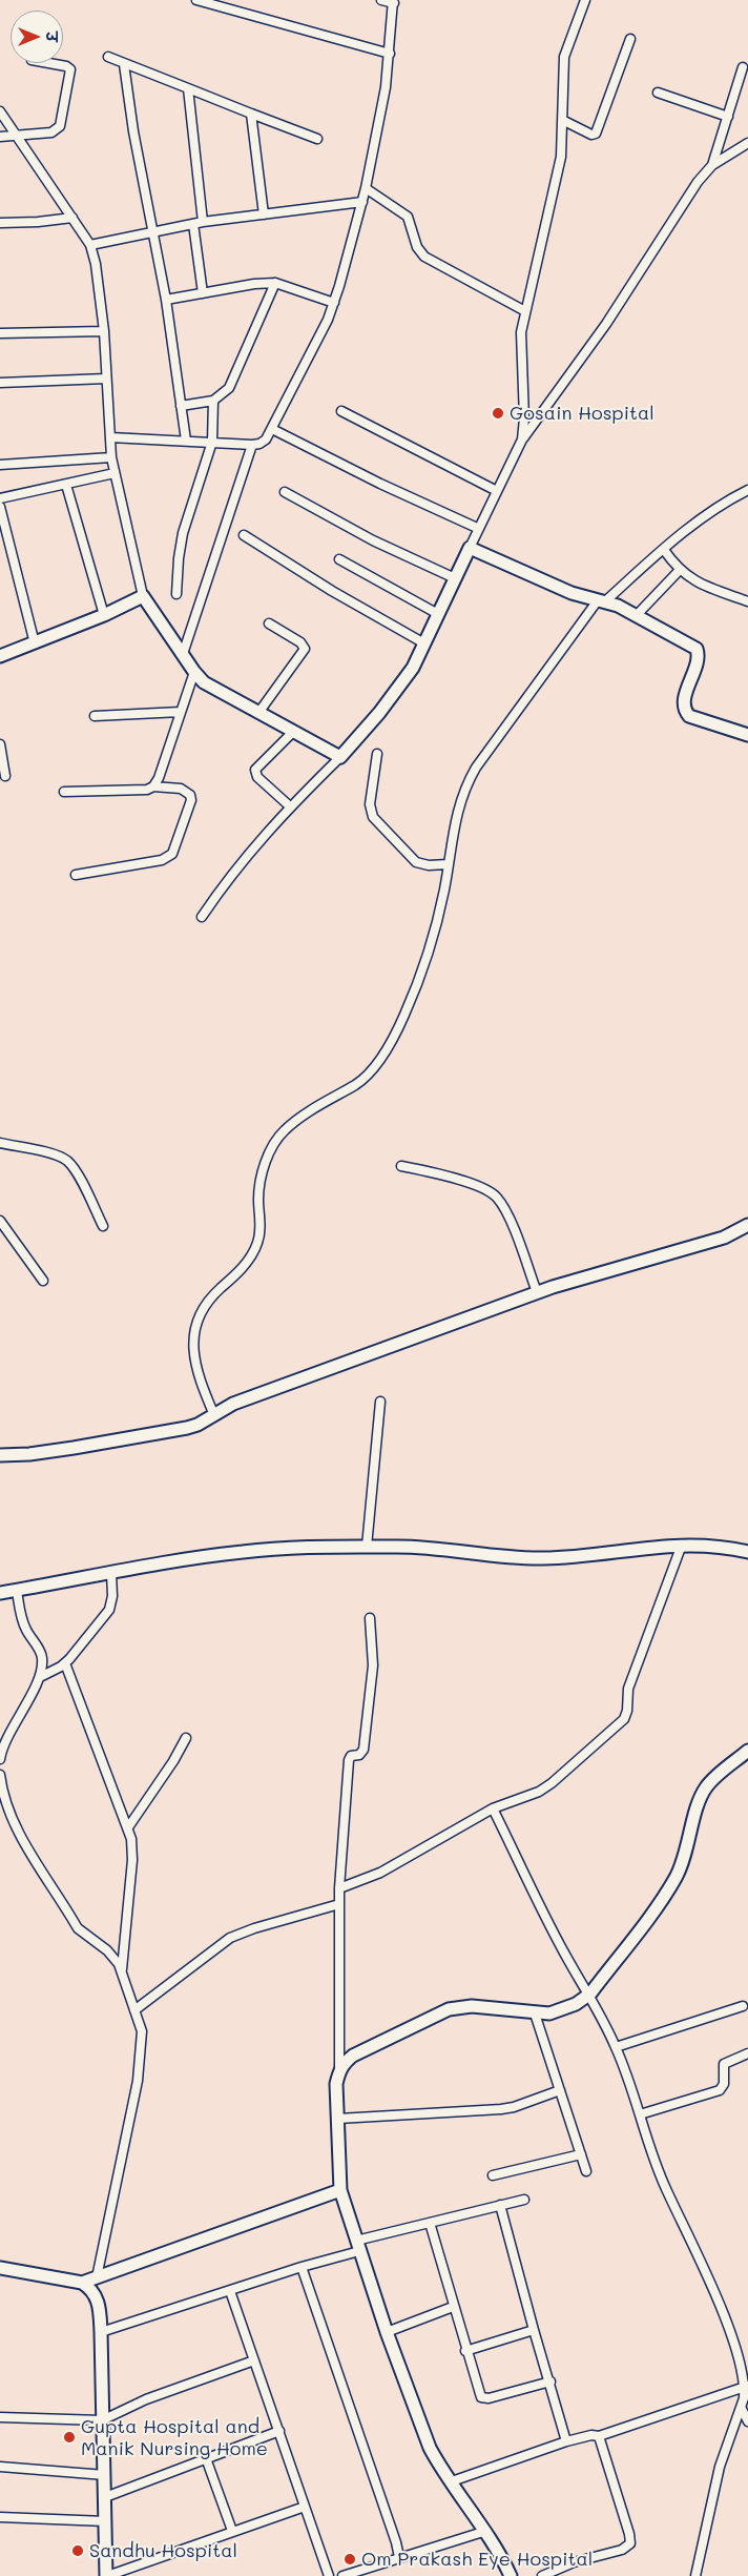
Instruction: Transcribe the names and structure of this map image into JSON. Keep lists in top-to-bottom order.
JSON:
{
  "places": [
    "Gosain Hospital",
    "Gupta Hospital and Manik Nursing Home",
    "Sandhu Hospital",
    "Om Prakash Eye Hospital"
  ],
  "north": "right"
}
